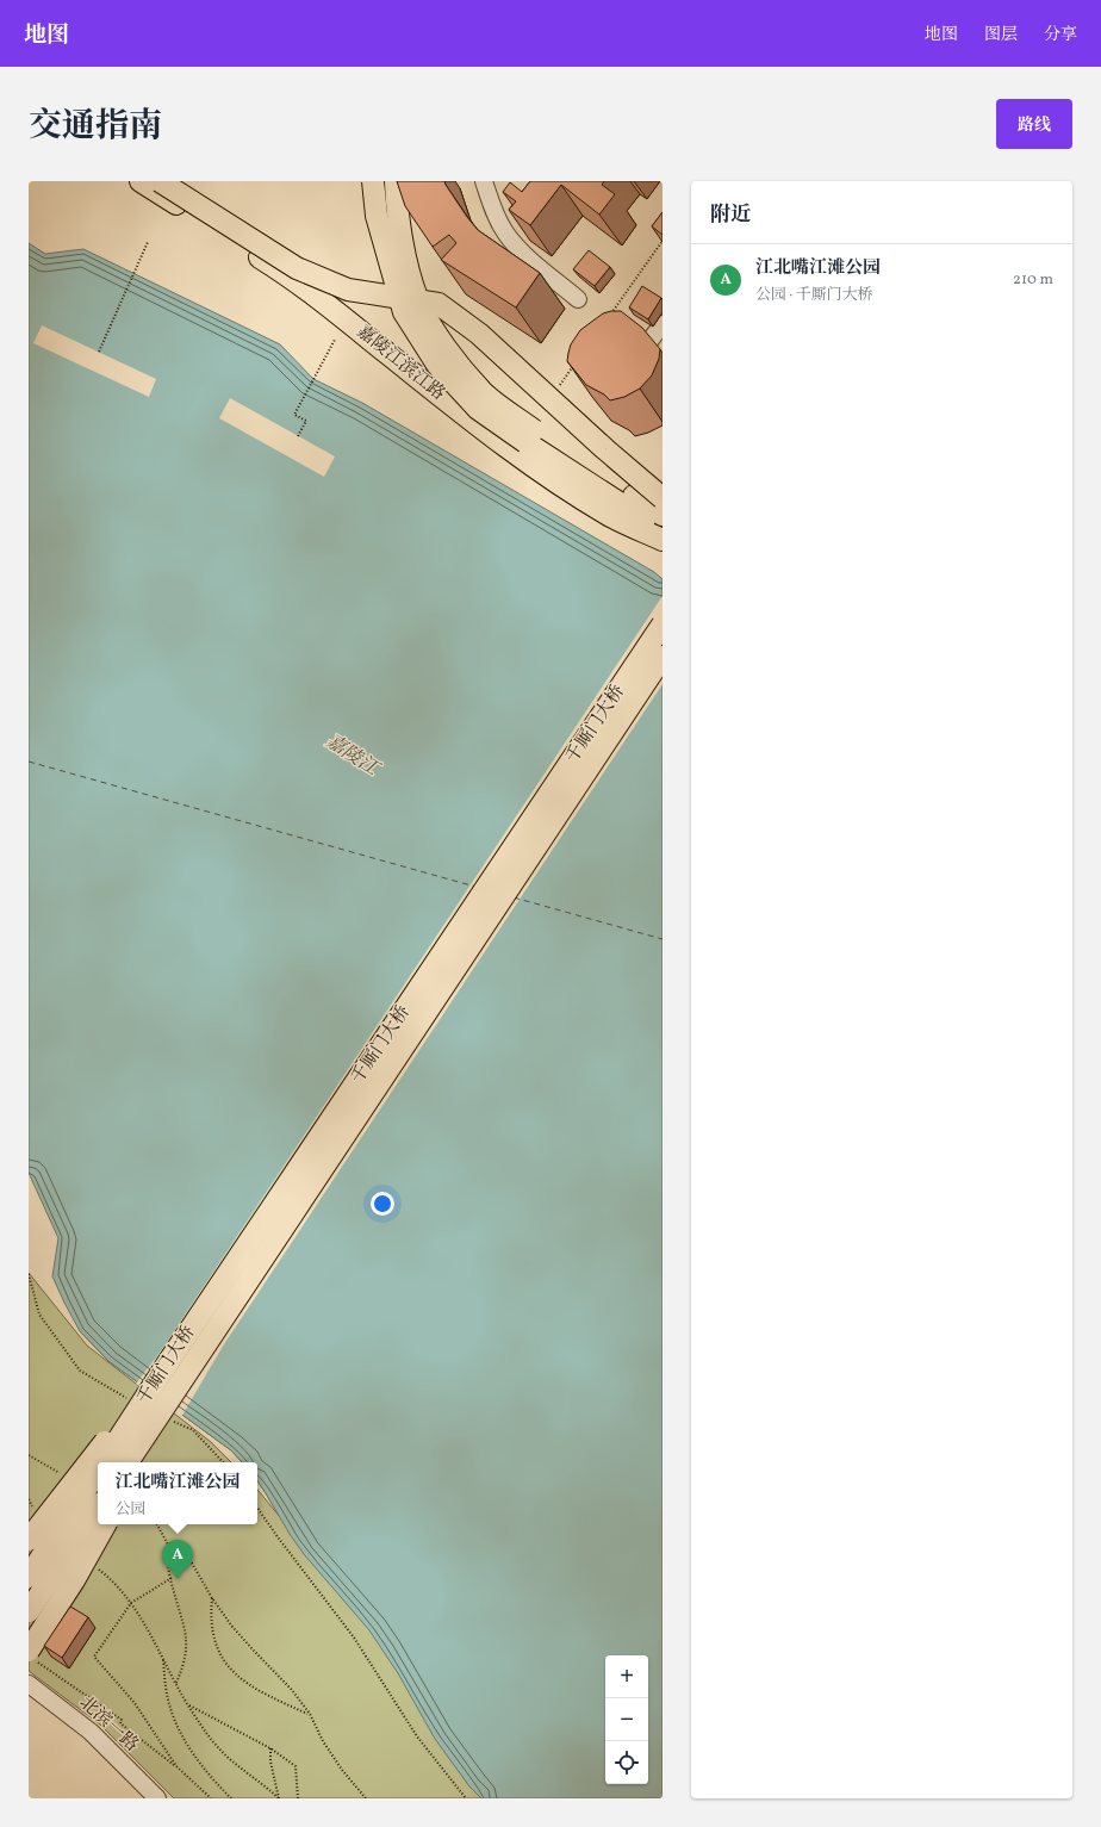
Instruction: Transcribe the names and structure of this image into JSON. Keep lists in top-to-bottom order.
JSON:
{
  "streets": {
    "main road": ["嘉陵江滨江路", "千厮门大桥"],
    "street": ["北滨一路"]
  },
  "water": ["嘉陵江"],
  "page": {
    "header": "地图",
    "nav": ["地图", "图层", "分享"],
    "title": "交通指南",
    "buttons": "路线",
    "heading": "附近",
    "list": [
      {
        "mark": "A",
        "name": "江北嘴江滩公园",
        "note": "公园 · 千厮门大桥",
        "value": "210 m"
      }
    ],
    "popup": ["江北嘴江滩公园", "公园"],
    "pins": "A",
    "map_buttons": ["+", "−"]
  }
}
